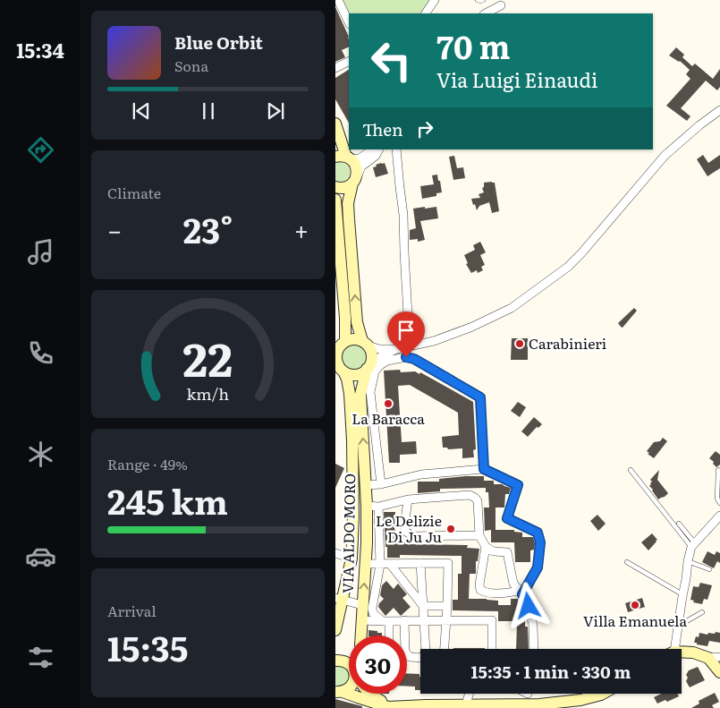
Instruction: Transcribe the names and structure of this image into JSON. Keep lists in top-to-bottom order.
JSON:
{
  "streets": {
    "main road": ["VIA ALDO MORO"]
  },
  "places": [
    "Carabinieri",
    "La Baracca",
    "Le Delizie Di Ju Ju",
    "Villa Emanuela"
  ],
  "page": {
    "tabs": "15:34",
    "turn": ["70 m", "Via Luigi Einaudi"],
    "song": ["Blue Orbit", "Sona"],
    "then": "Then",
    "tile": [
      "Climate",
      ["Range · 49%", "245 km"],
      ["Arrival", "15:35"]
    ],
    "heat": ["−", "23°", "+"],
    "limit": "30",
    "trip": "15:35 · 1 min · 330 m",
    "gauge": ["22", "km/h"]
  }
}
